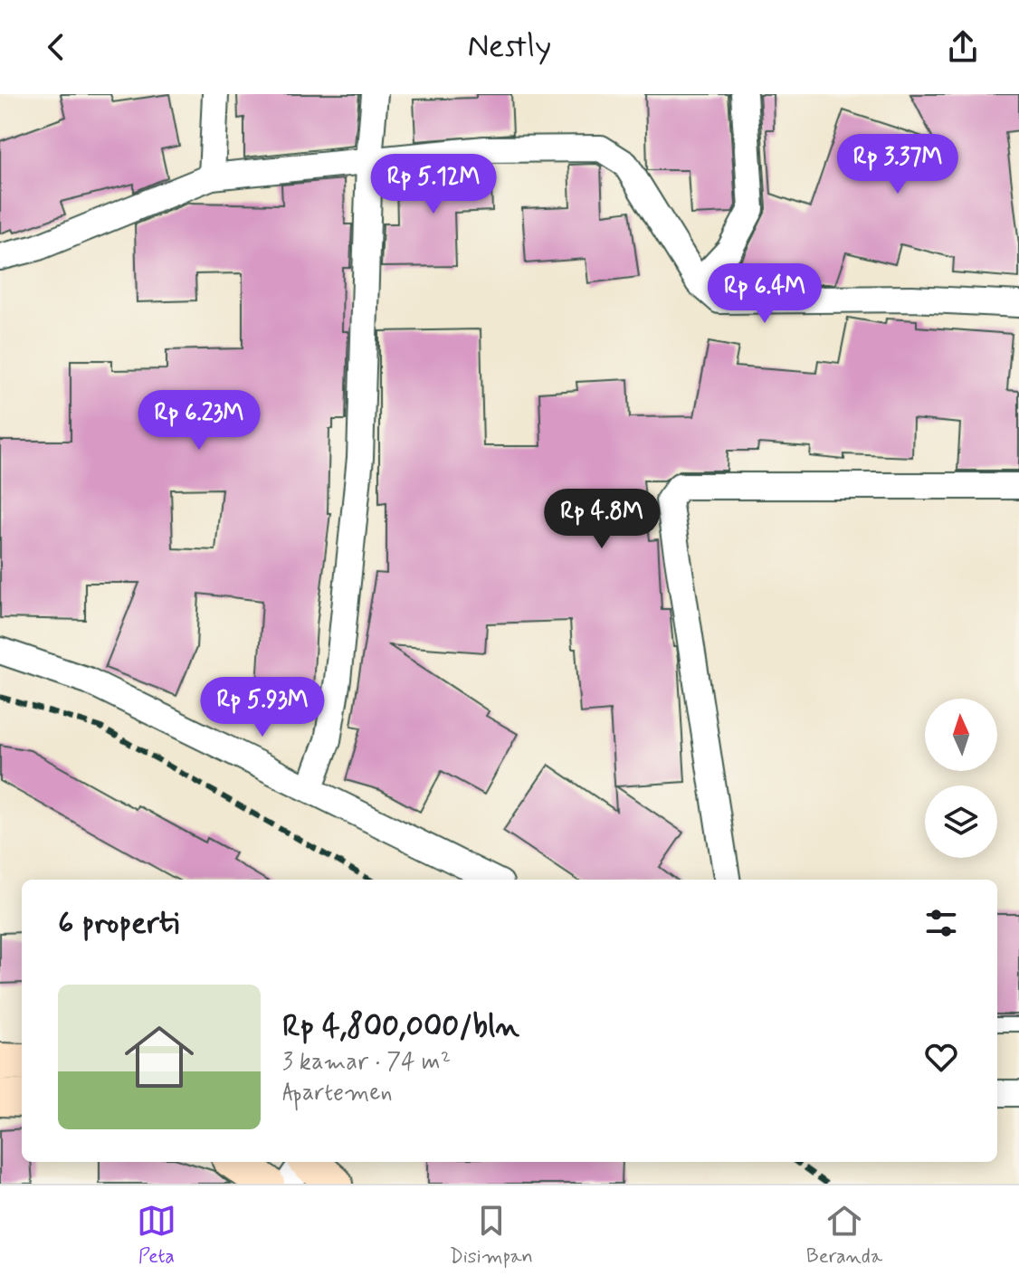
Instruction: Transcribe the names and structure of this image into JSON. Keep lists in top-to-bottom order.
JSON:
{
  "north": "top",
  "page": {
    "header": "Nestly",
    "price": [
      "Rp 3.37M",
      "Rp 5.12M",
      "Rp 6.4M",
      "Rp 6.23M",
      "Rp 4.8M",
      "Rp 5.93M"
    ],
    "heading": "6 properti",
    "list": [
      {
        "name": "Rp 4,800,000/bln",
        "note": "3 kamar · 74 m² · Apartemen"
      }
    ],
    "tabs": ["Peta", "Disimpan", "Beranda"]
  }
}
